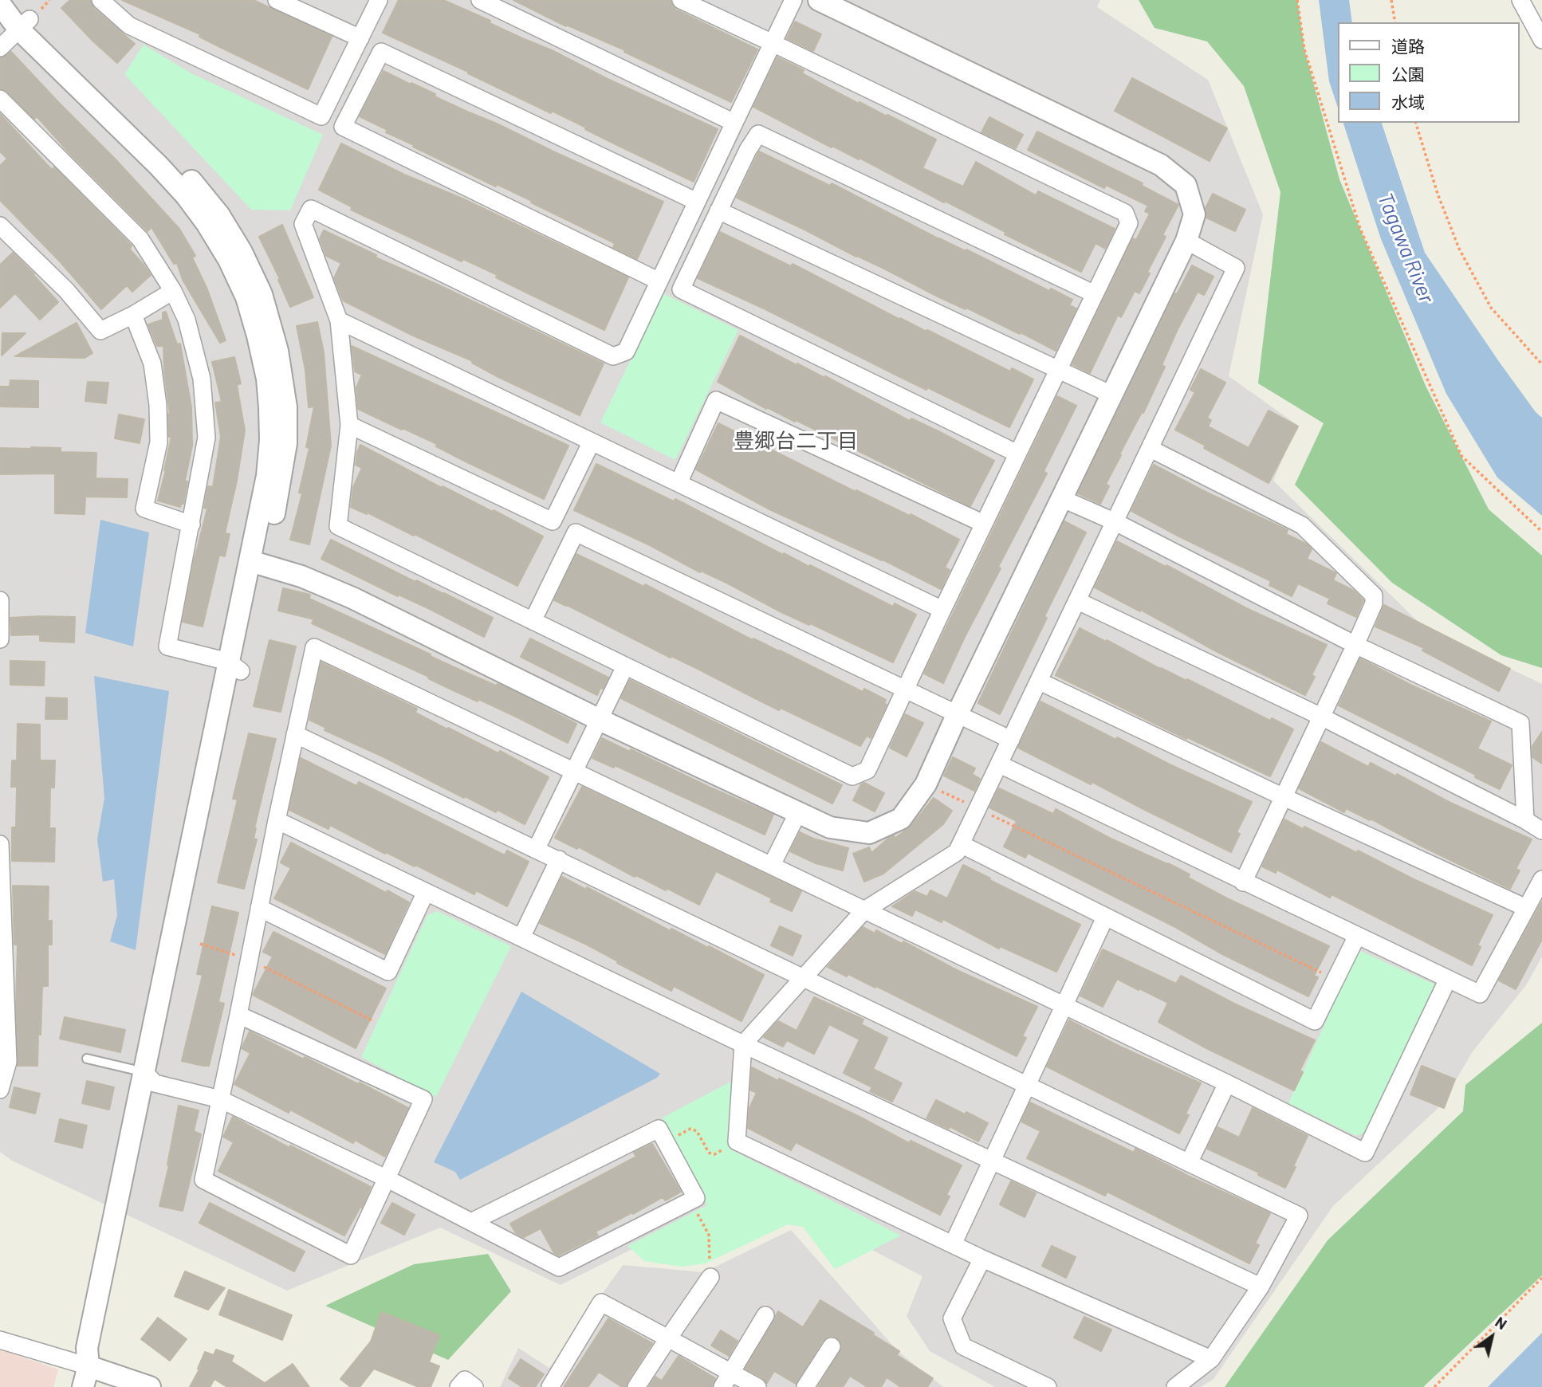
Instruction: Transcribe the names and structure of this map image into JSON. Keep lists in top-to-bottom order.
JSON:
{
  "districts": ["豊郷台二丁目"],
  "water": ["Tagawa River"],
  "legend": ["道路", "公園", "水域"],
  "north": "top right"
}
